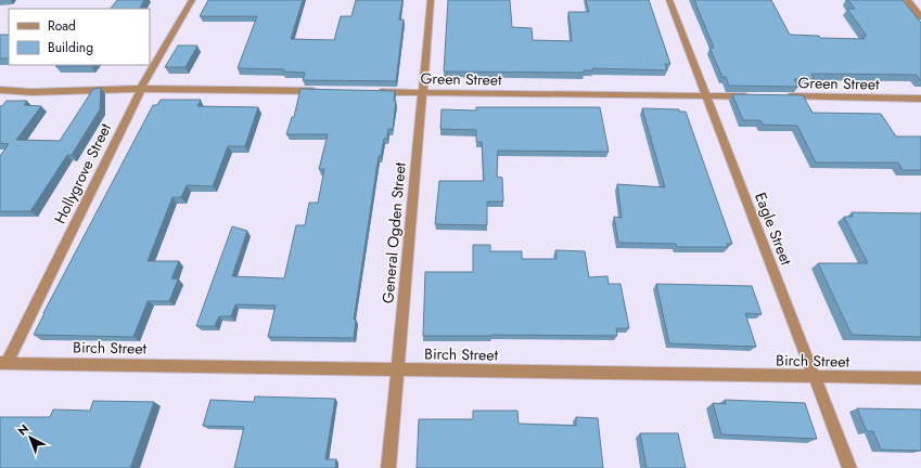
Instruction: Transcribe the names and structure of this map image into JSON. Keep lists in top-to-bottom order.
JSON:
{
  "streets": {
    "street": [
      "Green Street",
      "Hollygrove Street",
      "Eagle Street",
      "General Ogden Street",
      "Birch Street"
    ]
  },
  "crossings": [
    ["Green Street", "Eagle Street"],
    ["Green Street", "General Ogden Street"],
    ["Hollygrove Street", "Birch Street"],
    ["Eagle Street", "Birch Street"],
    ["General Ogden Street", "Birch Street"]
  ],
  "legend": ["Road", "Building"],
  "north": "top left"
}
